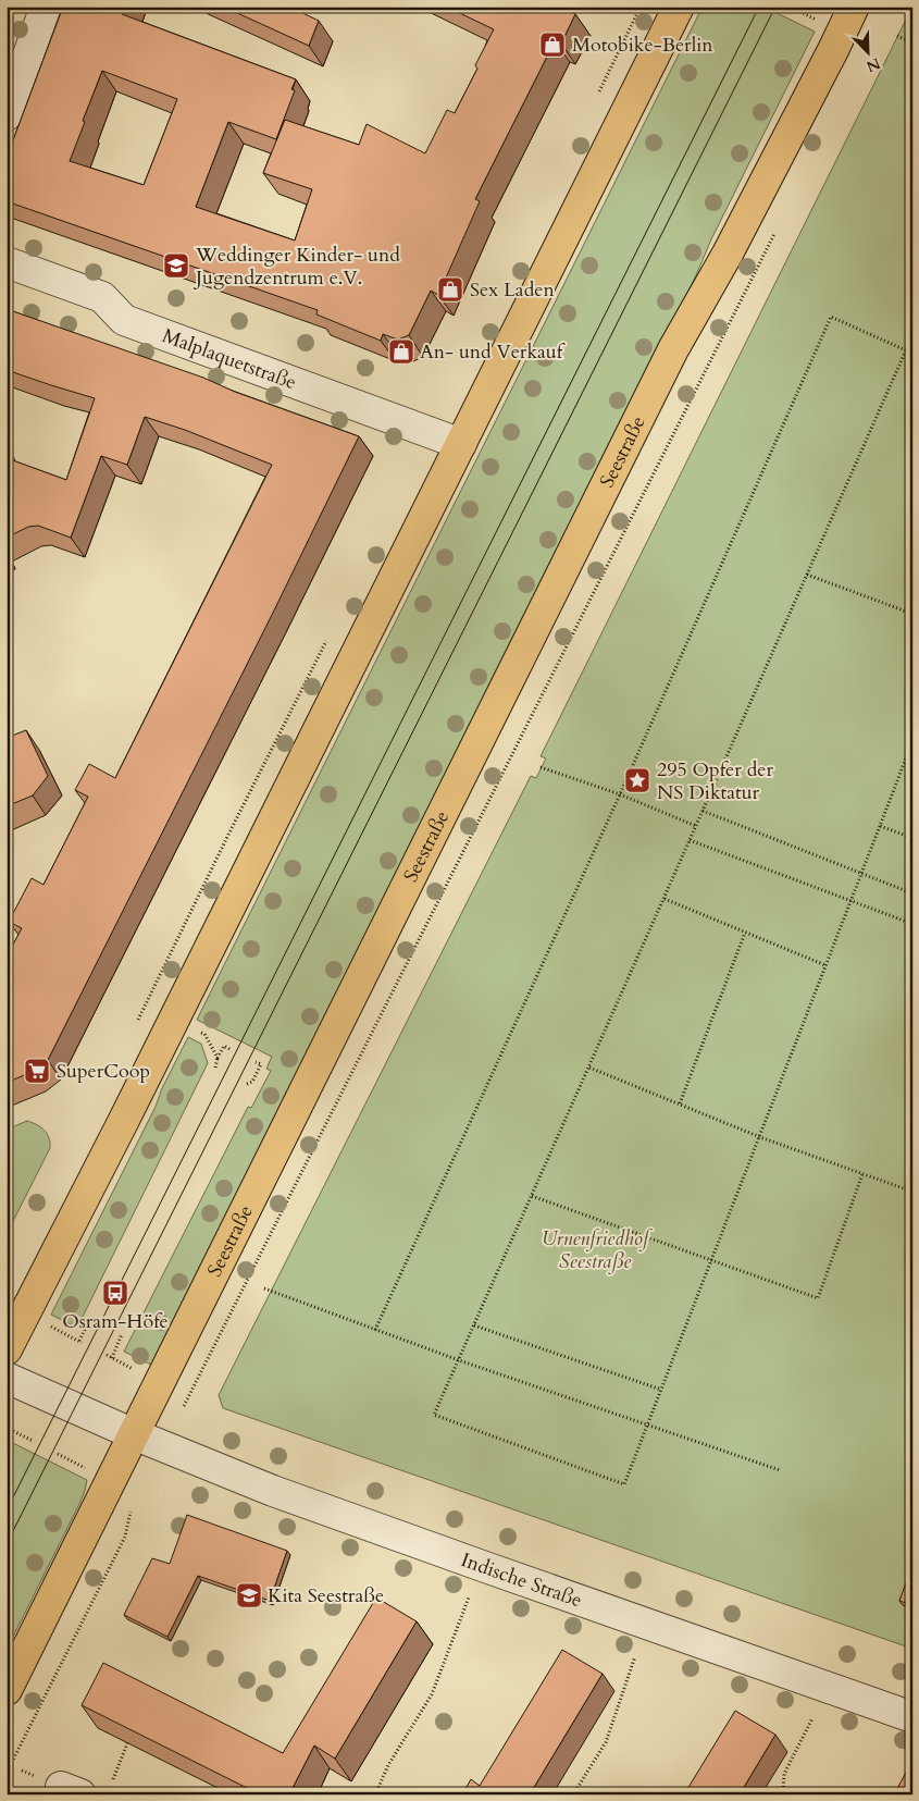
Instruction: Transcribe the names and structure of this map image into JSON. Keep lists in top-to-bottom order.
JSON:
{
  "streets": {
    "main road": ["Seestraße"],
    "street": ["Malplaquetstraße", "Indische Straße"]
  },
  "crossings": [
    ["Seestraße", "Indische Straße"]
  ],
  "parks": ["Urnenfriedhof Seestraße"],
  "places": {
    "shop": ["Motobike-Berlin", "Sex Laden", "An- und Verkauf"],
    "school or university": ["Weddinger Kinder- und Jugendzentrum e.V.", "Kita Seestraße"],
    "place": ["295 Opfer der NS Diktatur"],
    "supermarket": ["SuperCoop"],
    "bus stop": ["Osram-Höfe"]
  },
  "north": "bottom right"
}
